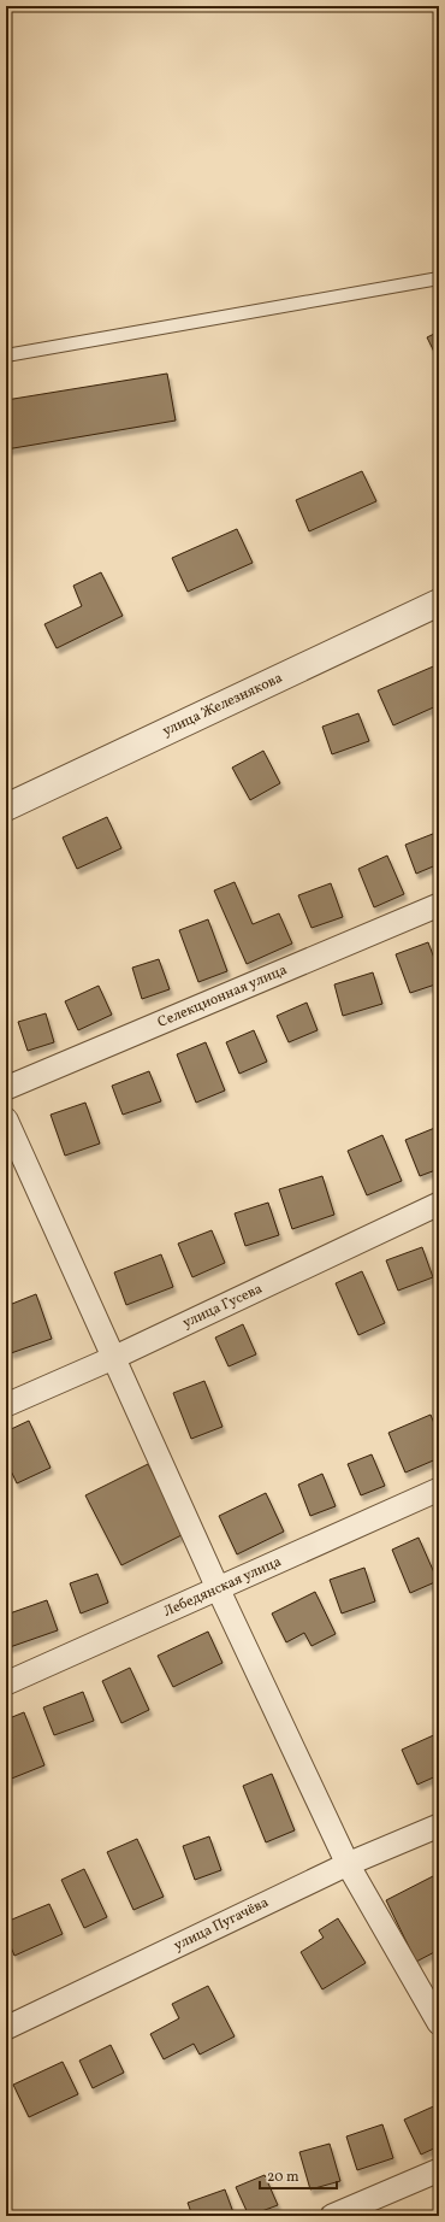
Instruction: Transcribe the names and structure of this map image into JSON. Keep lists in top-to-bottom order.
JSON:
{
  "streets": {
    "street": [
      "улица Железнякова",
      "Селекционная улица",
      "улица Гусева",
      "Лебедянская улица",
      "улица Пугачёва"
    ]
  },
  "scale_bar": "20 m"
}
